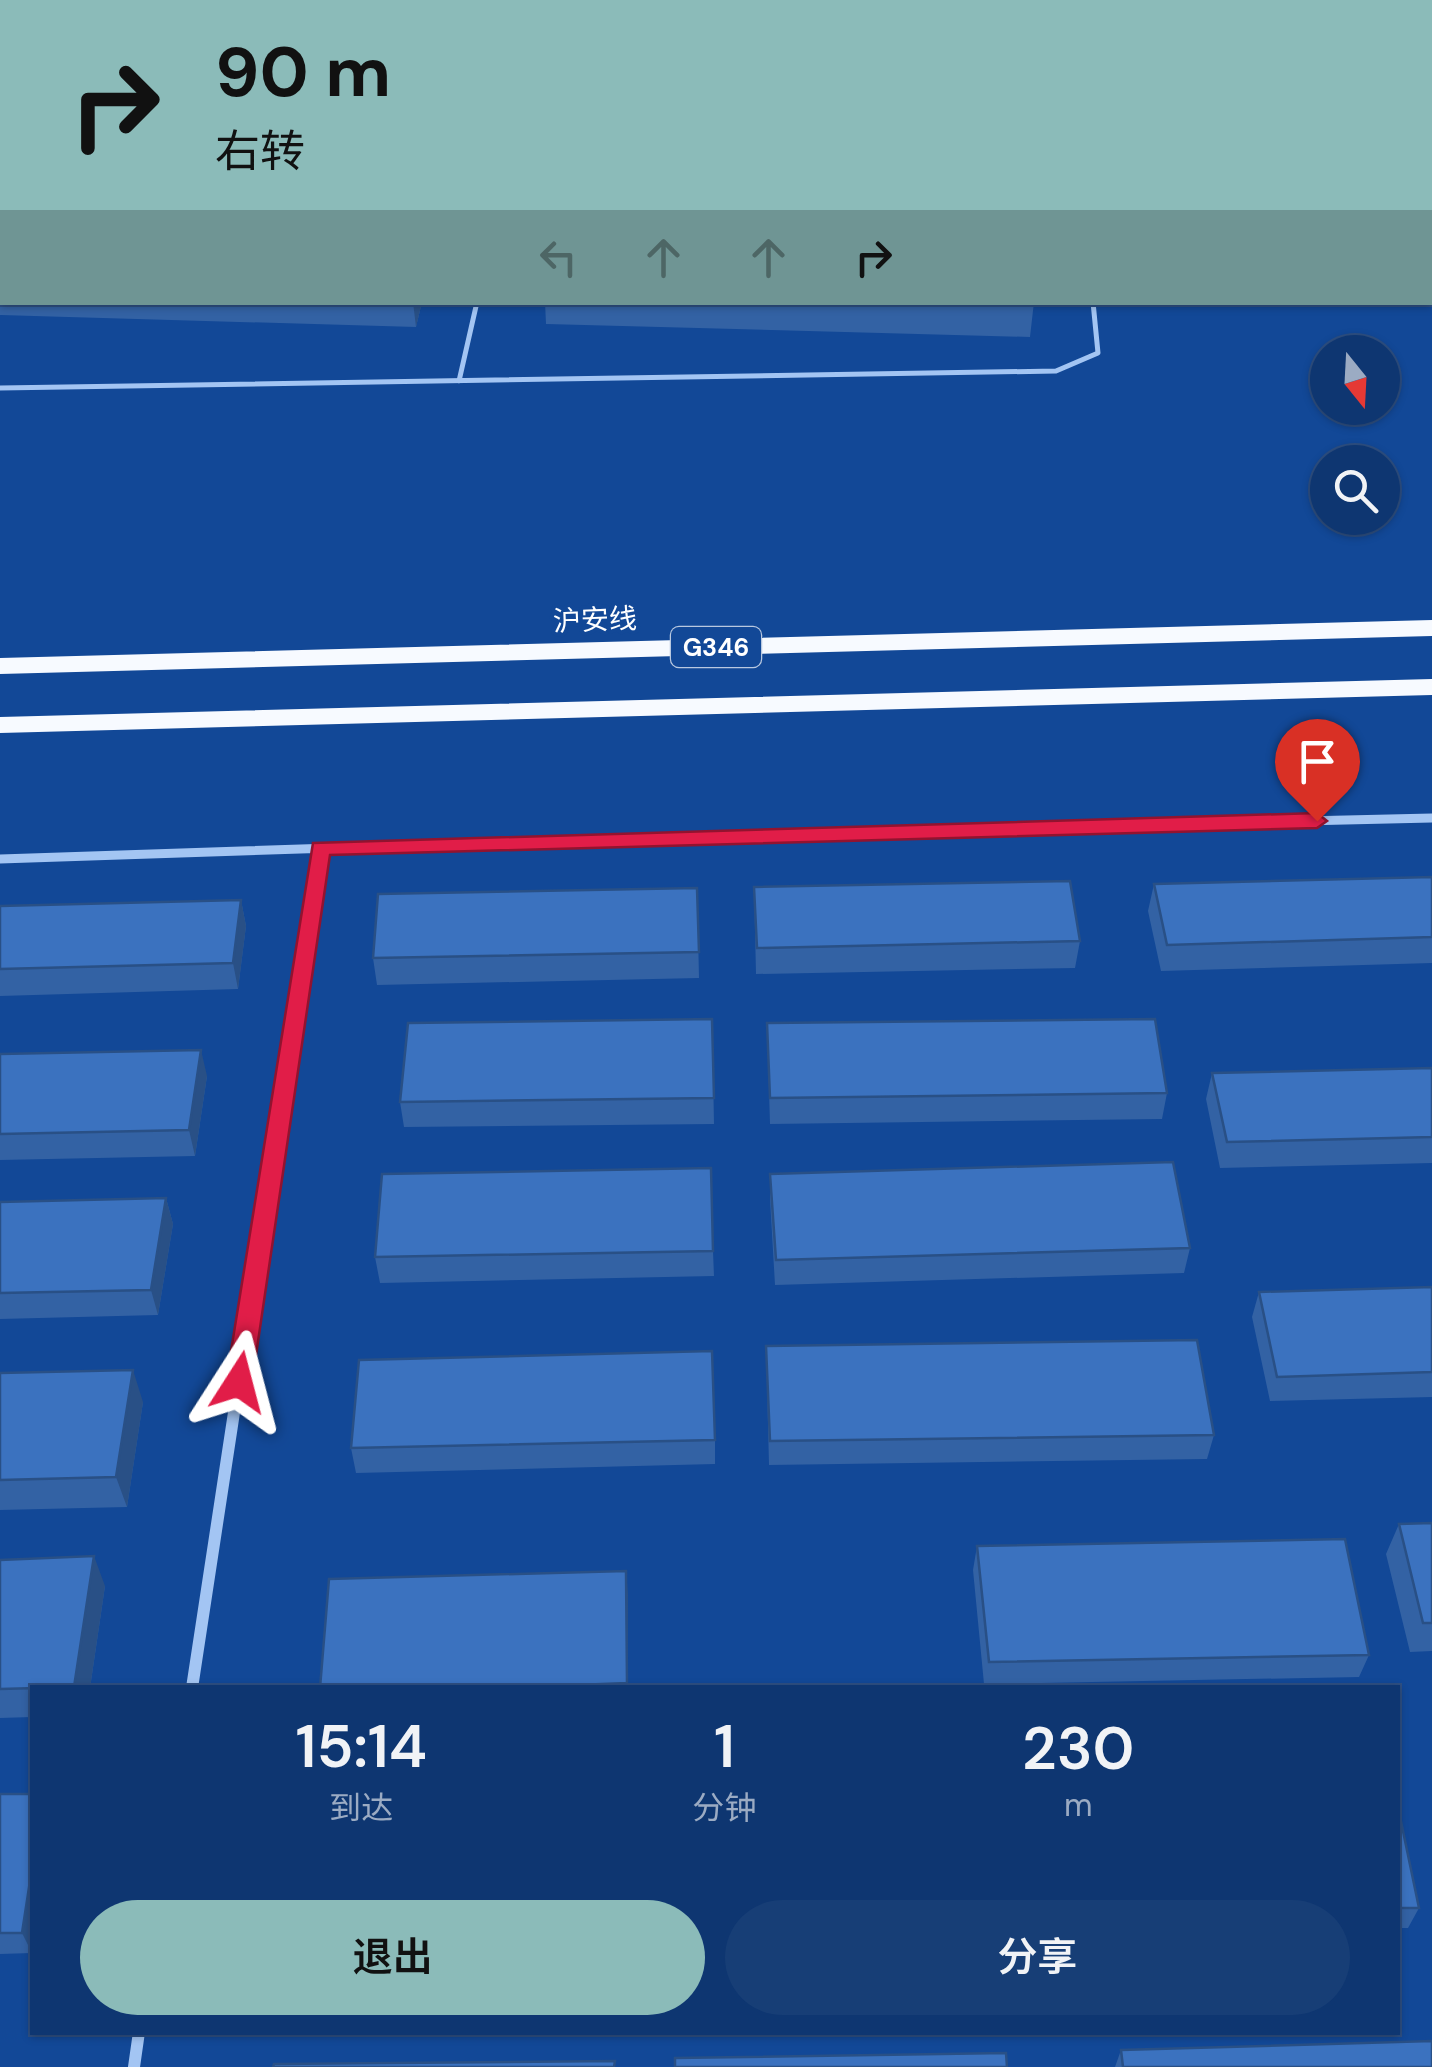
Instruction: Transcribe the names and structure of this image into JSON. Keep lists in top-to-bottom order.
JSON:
{
  "streets": {
    "highway": ["沪安线", "G346"]
  },
  "north": "bottom",
  "page": {
    "turn": ["90 m", "右转"],
    "eta": [
      "15:14",
      "到达",
      "1",
      "分钟",
      "230",
      "m"
    ],
    "buttons": ["退出", "分享"]
  }
}
